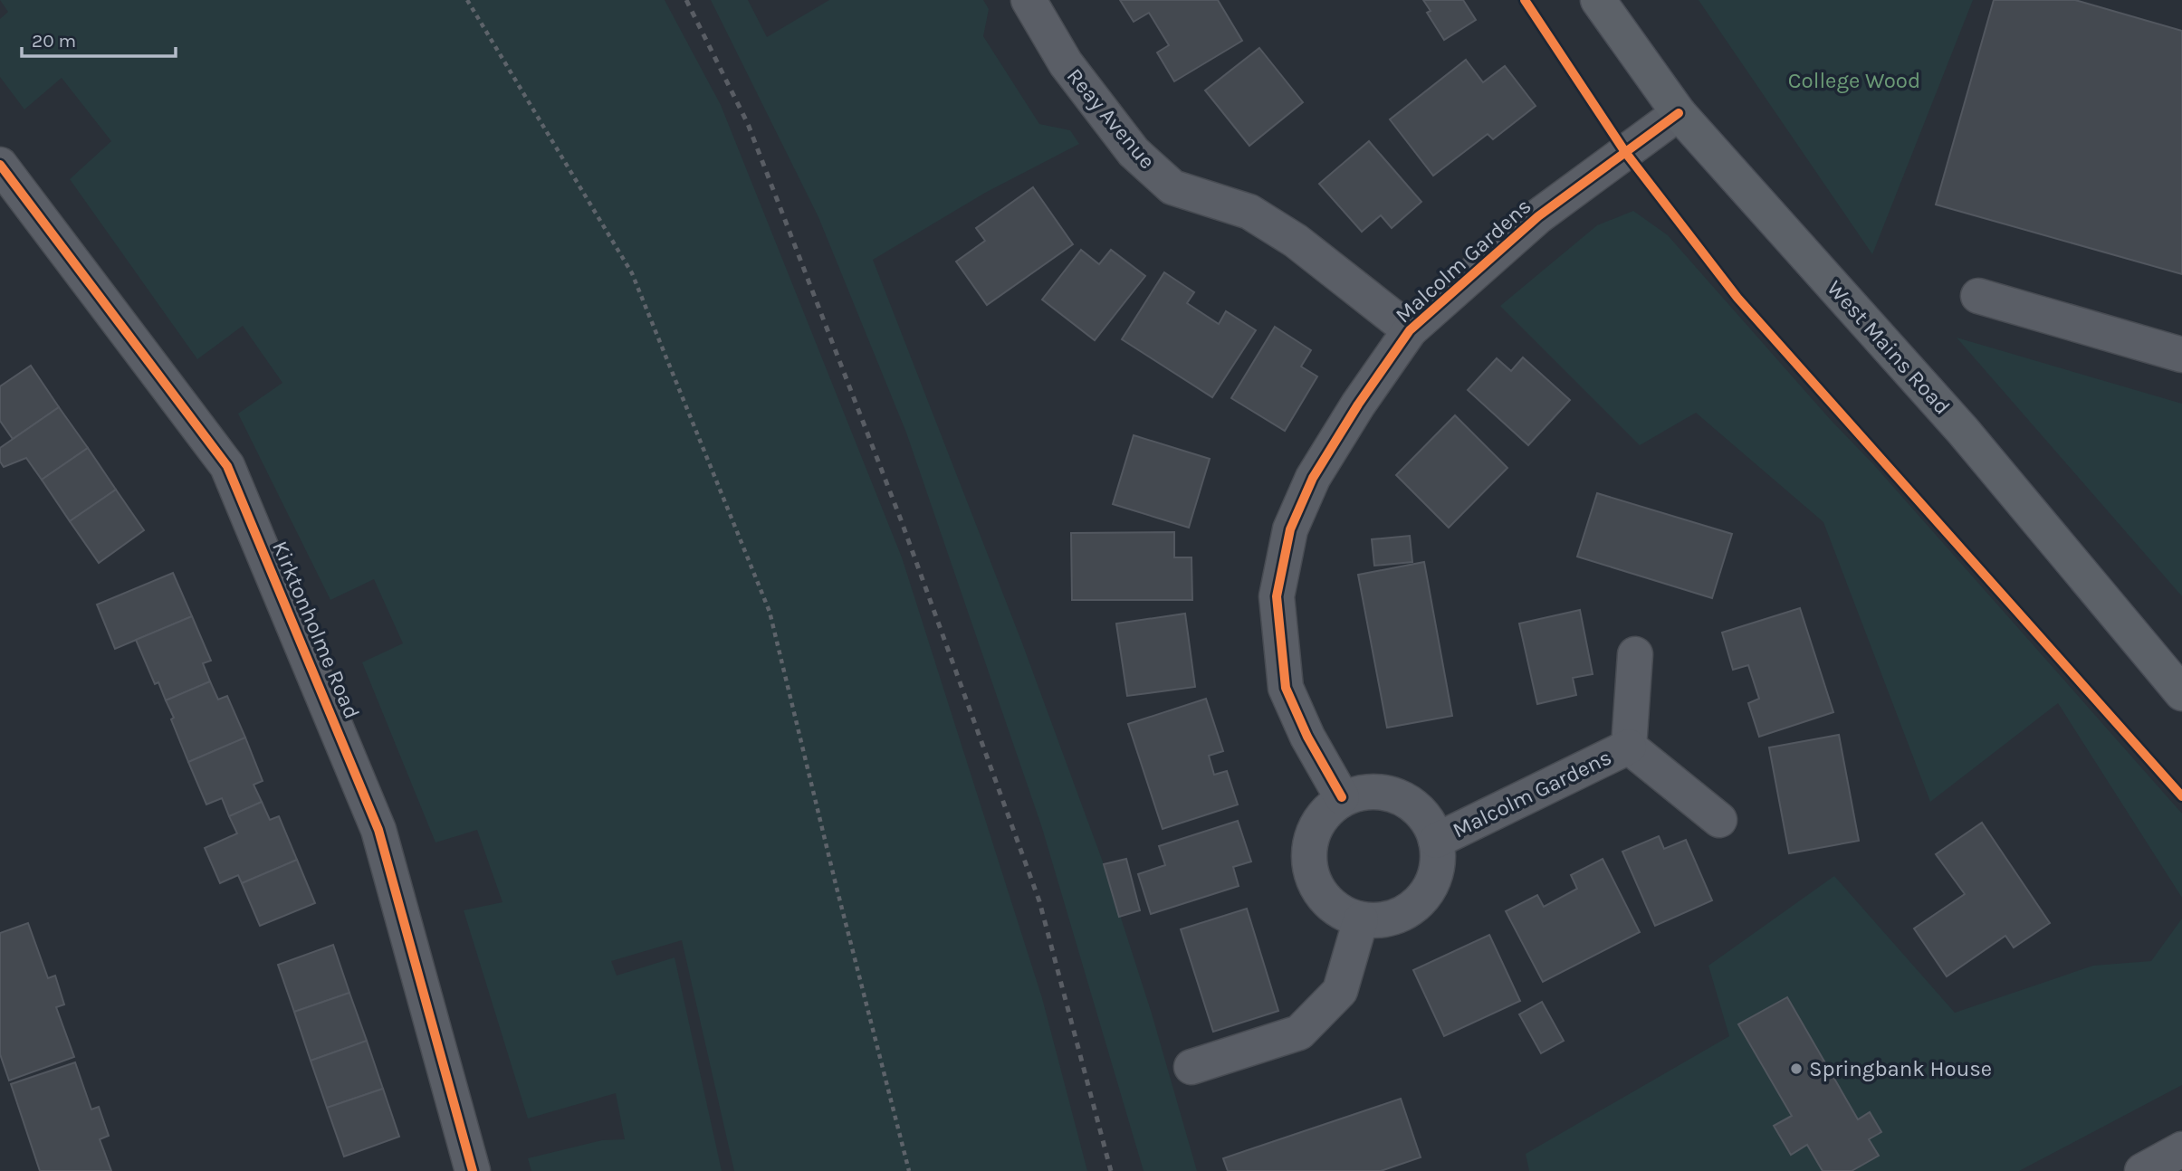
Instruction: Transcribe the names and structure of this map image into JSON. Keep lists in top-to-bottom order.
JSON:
{
  "streets": {
    "main road": ["West Mains Road"],
    "street": ["Reay Avenue", "Malcolm Gardens", "Kirktonholme Road"]
  },
  "crossings": [
    ["Reay Avenue", "Malcolm Gardens"],
    ["Malcolm Gardens", "West Mains Road"]
  ],
  "parks": ["College Wood"],
  "places": ["Springbank House"],
  "scale_bar": "20 m"
}
